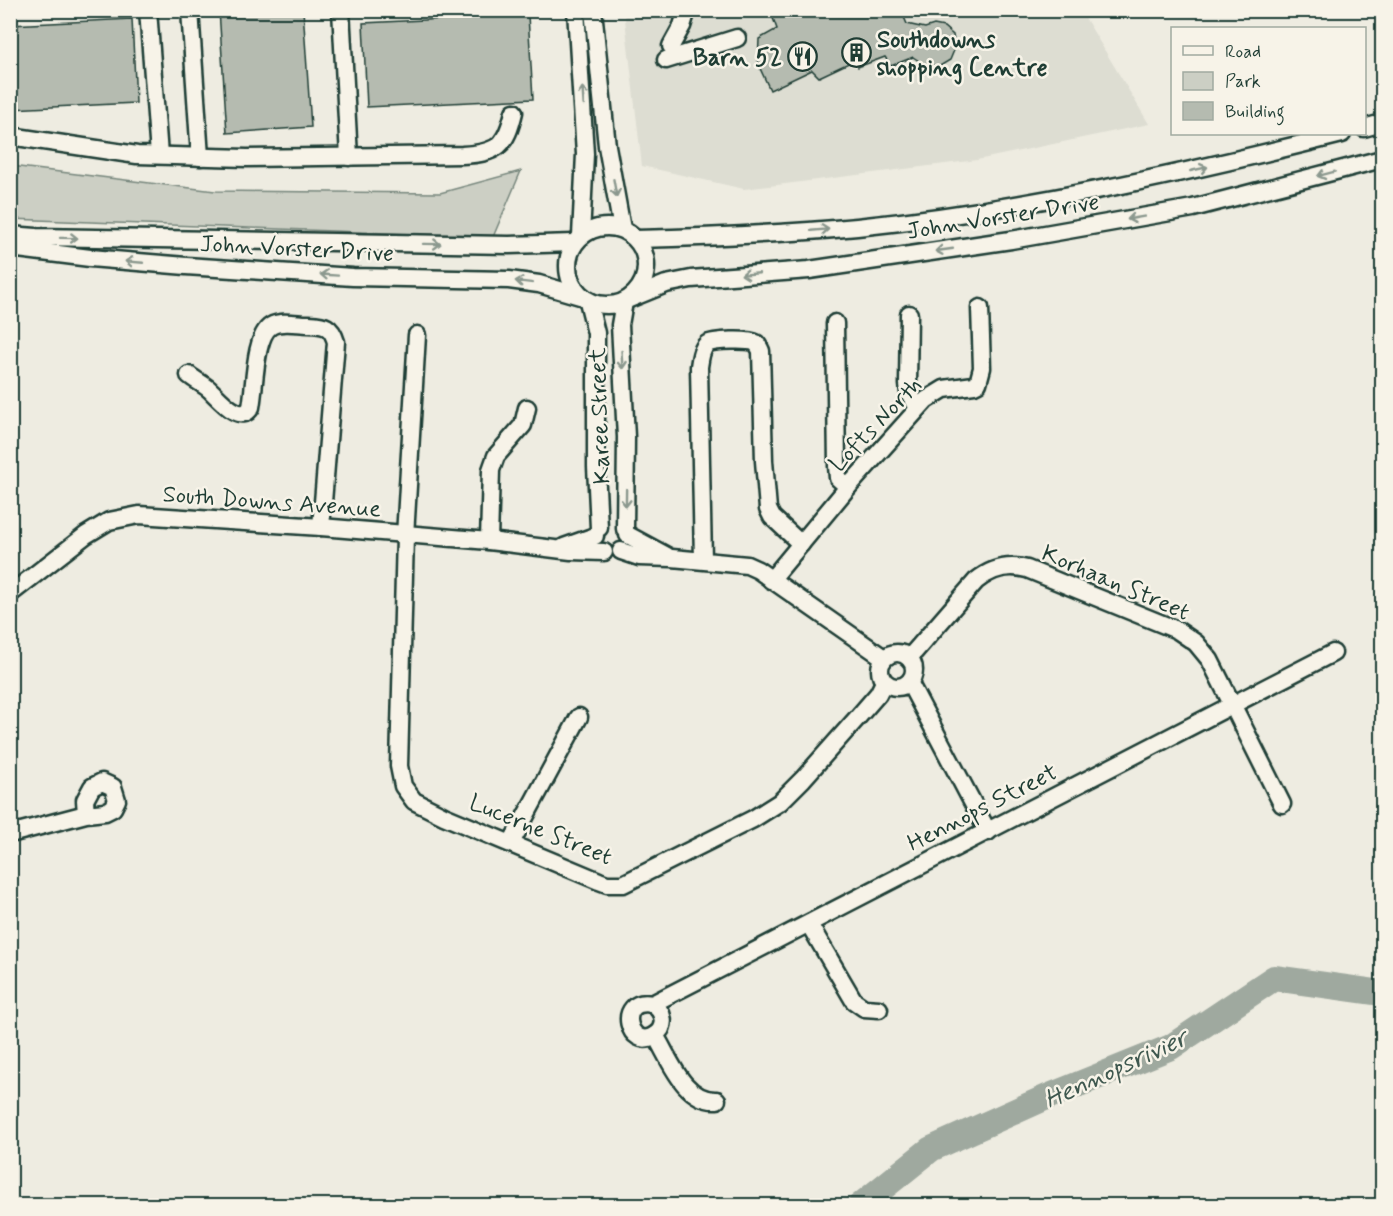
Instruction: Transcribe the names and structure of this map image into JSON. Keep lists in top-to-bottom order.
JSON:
{
  "streets": {
    "street": [
      "John Vorster Drive",
      "Karee Street",
      "Lofts North",
      "South Downs Avenue",
      "Korhaan Street",
      "Hennops Street",
      "Lucerne Street"
    ]
  },
  "crossings": [
    ["John Vorster Drive", "Karee Street"],
    ["Karee Street", "South Downs Avenue"],
    ["South Downs Avenue", "Lucerne Street"],
    ["Korhaan Street", "Hennops Street"],
    ["Korhaan Street", "Lucerne Street"]
  ],
  "water": ["Hennopsrivier"],
  "places": {
    "building": ["Southdowns shopping Centre"],
    "restaurant": ["Barn 52"]
  },
  "legend": ["Road", "Park", "Building"]
}
